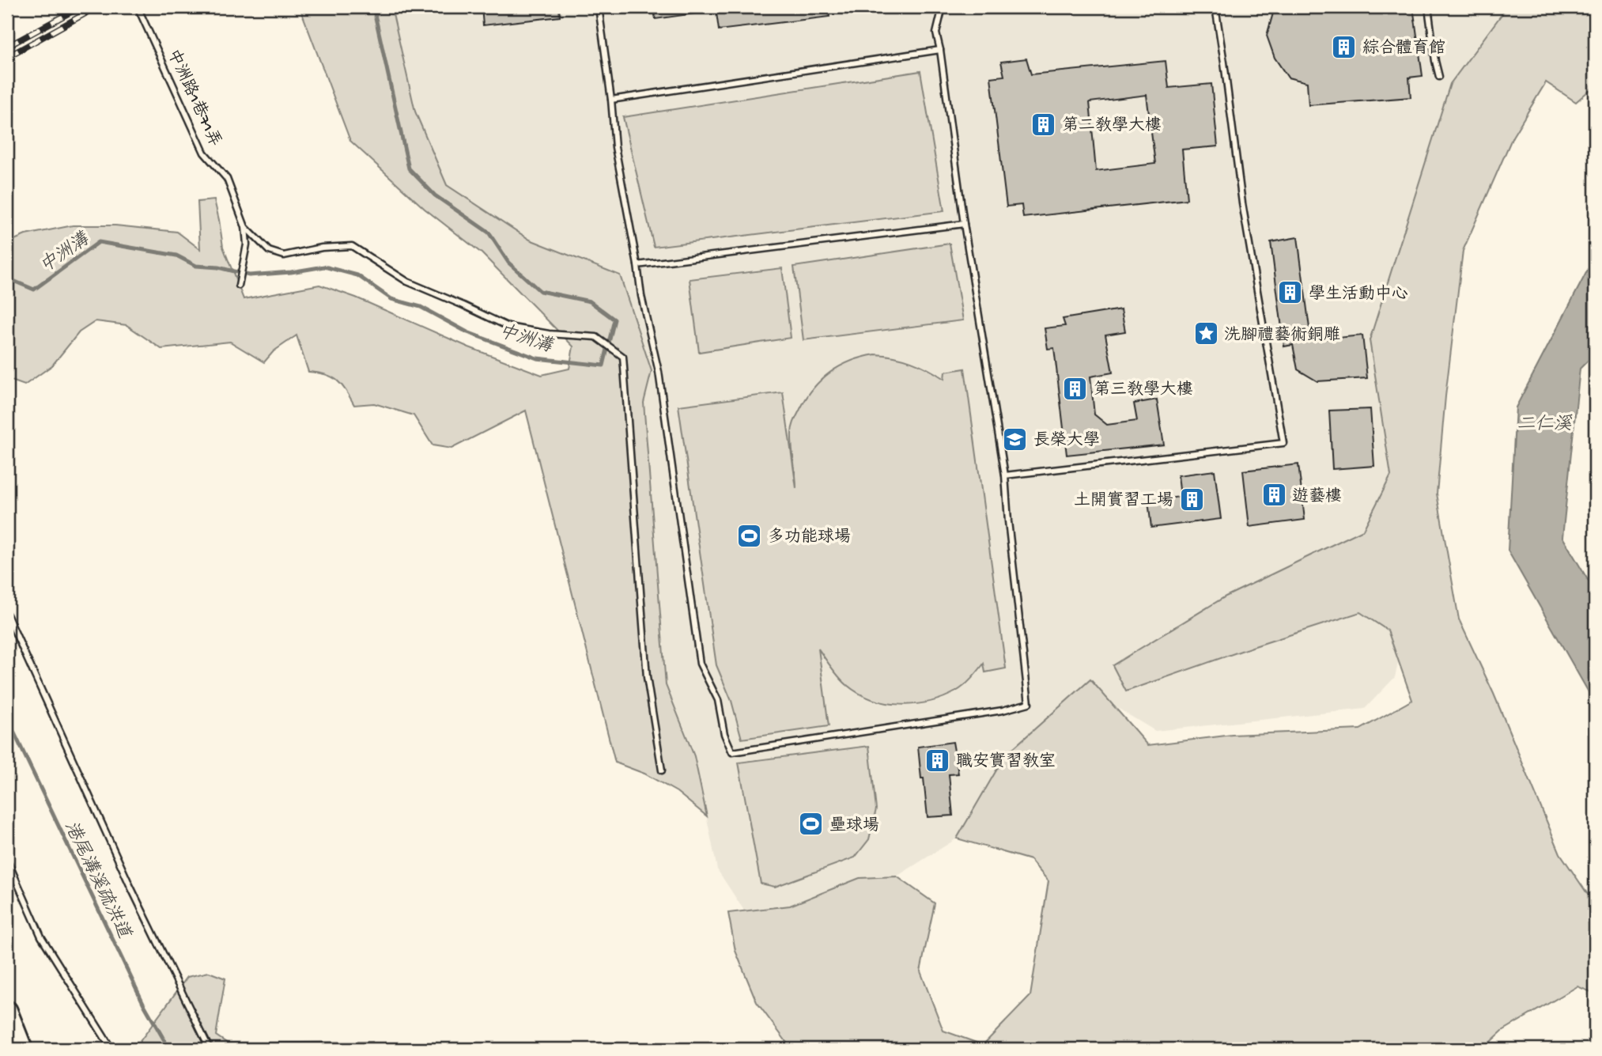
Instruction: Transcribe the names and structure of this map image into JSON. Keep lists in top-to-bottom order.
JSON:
{
  "streets": {
    "lane": ["中洲路1巷71弄"]
  },
  "water": ["中洲溝", "二仁溪", "港尾溝溪疏洪道"],
  "places": {
    "building": [
      "綜合體育館",
      "第二教學大樓",
      "學生活動中心",
      "第三教學大樓",
      "遊藝樓",
      "土開實習工場",
      "職安實習教室"
    ],
    "place": ["洗腳禮藝術銅雕"],
    "school or university": ["長榮大學"],
    "sports": ["多功能球場", "壘球場"]
  }
}
